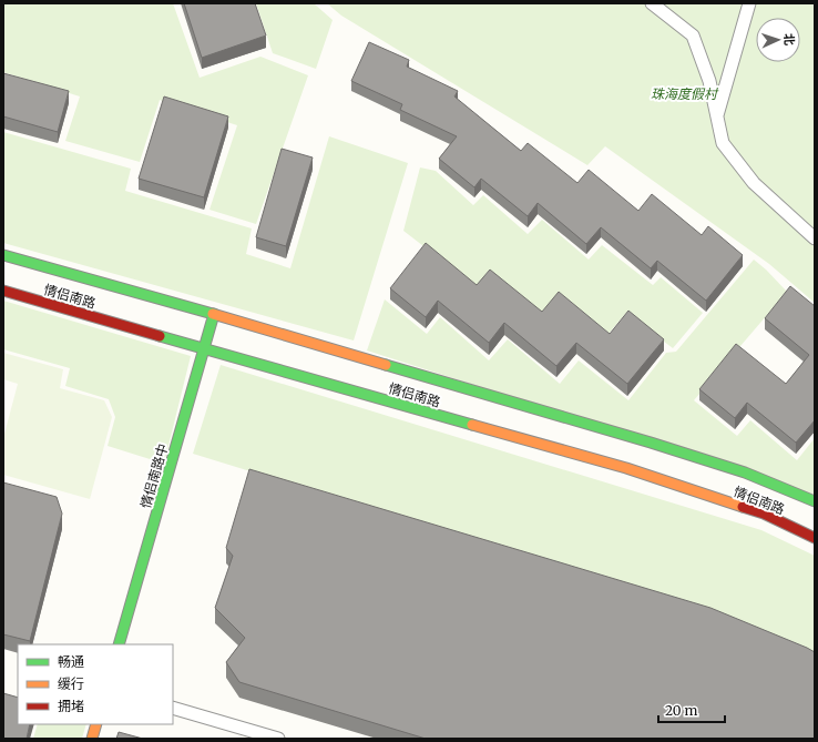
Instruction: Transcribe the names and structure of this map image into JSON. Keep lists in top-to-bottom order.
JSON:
{
  "streets": {
    "main road": ["情侣南路", "情侣南路中"]
  },
  "crossings": [
    ["情侣南路", "情侣南路中"]
  ],
  "parks": ["珠海度假村"],
  "legend": ["畅通", "缓行", "拥堵"],
  "scale_bar": "20 m",
  "north": "right"
}
